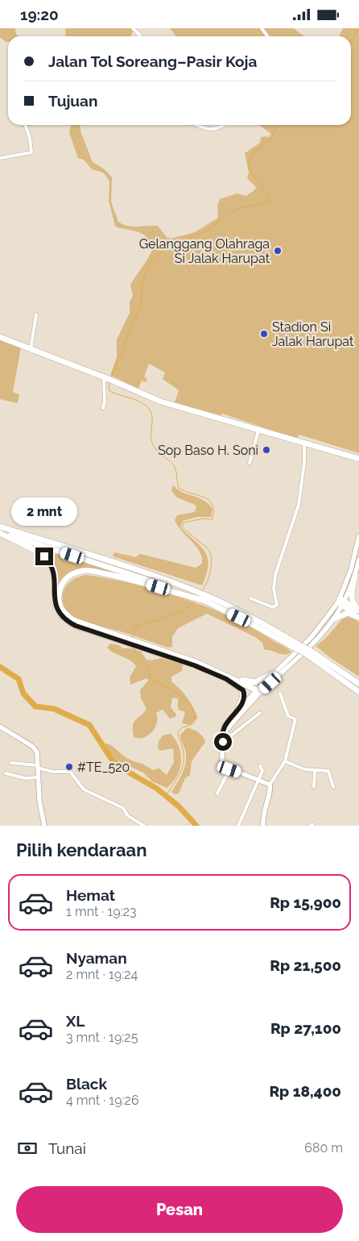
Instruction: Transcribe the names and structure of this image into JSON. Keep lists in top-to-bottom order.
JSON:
{
  "places": [
    "Gelanggang Olahraga Si Jalak Harupat",
    "Stadion Si Jalak Harupat",
    "Sop Baso H. Soni",
    "#TE_520"
  ],
  "page": {
    "status": "19:20",
    "banner": ["Jalan Tol Soreang–Pasir Koja", "Tujuan"],
    "bubble": "2 mnt",
    "heading": "Pilih kendaraan",
    "list": [
      {
        "name": "Hemat",
        "note": "1 mnt · 19:23",
        "value": "Rp 15,900"
      },
      {
        "name": "Nyaman",
        "note": "2 mnt · 19:24",
        "value": "Rp 21,500"
      },
      {
        "name": "XL",
        "note": "3 mnt · 19:25",
        "value": "Rp 27,100"
      },
      {
        "name": "Black",
        "note": "4 mnt · 19:26",
        "value": "Rp 18,400"
      }
    ],
    "pay": ["Tunai", "680 m"],
    "buttons": "Pesan"
  }
}
